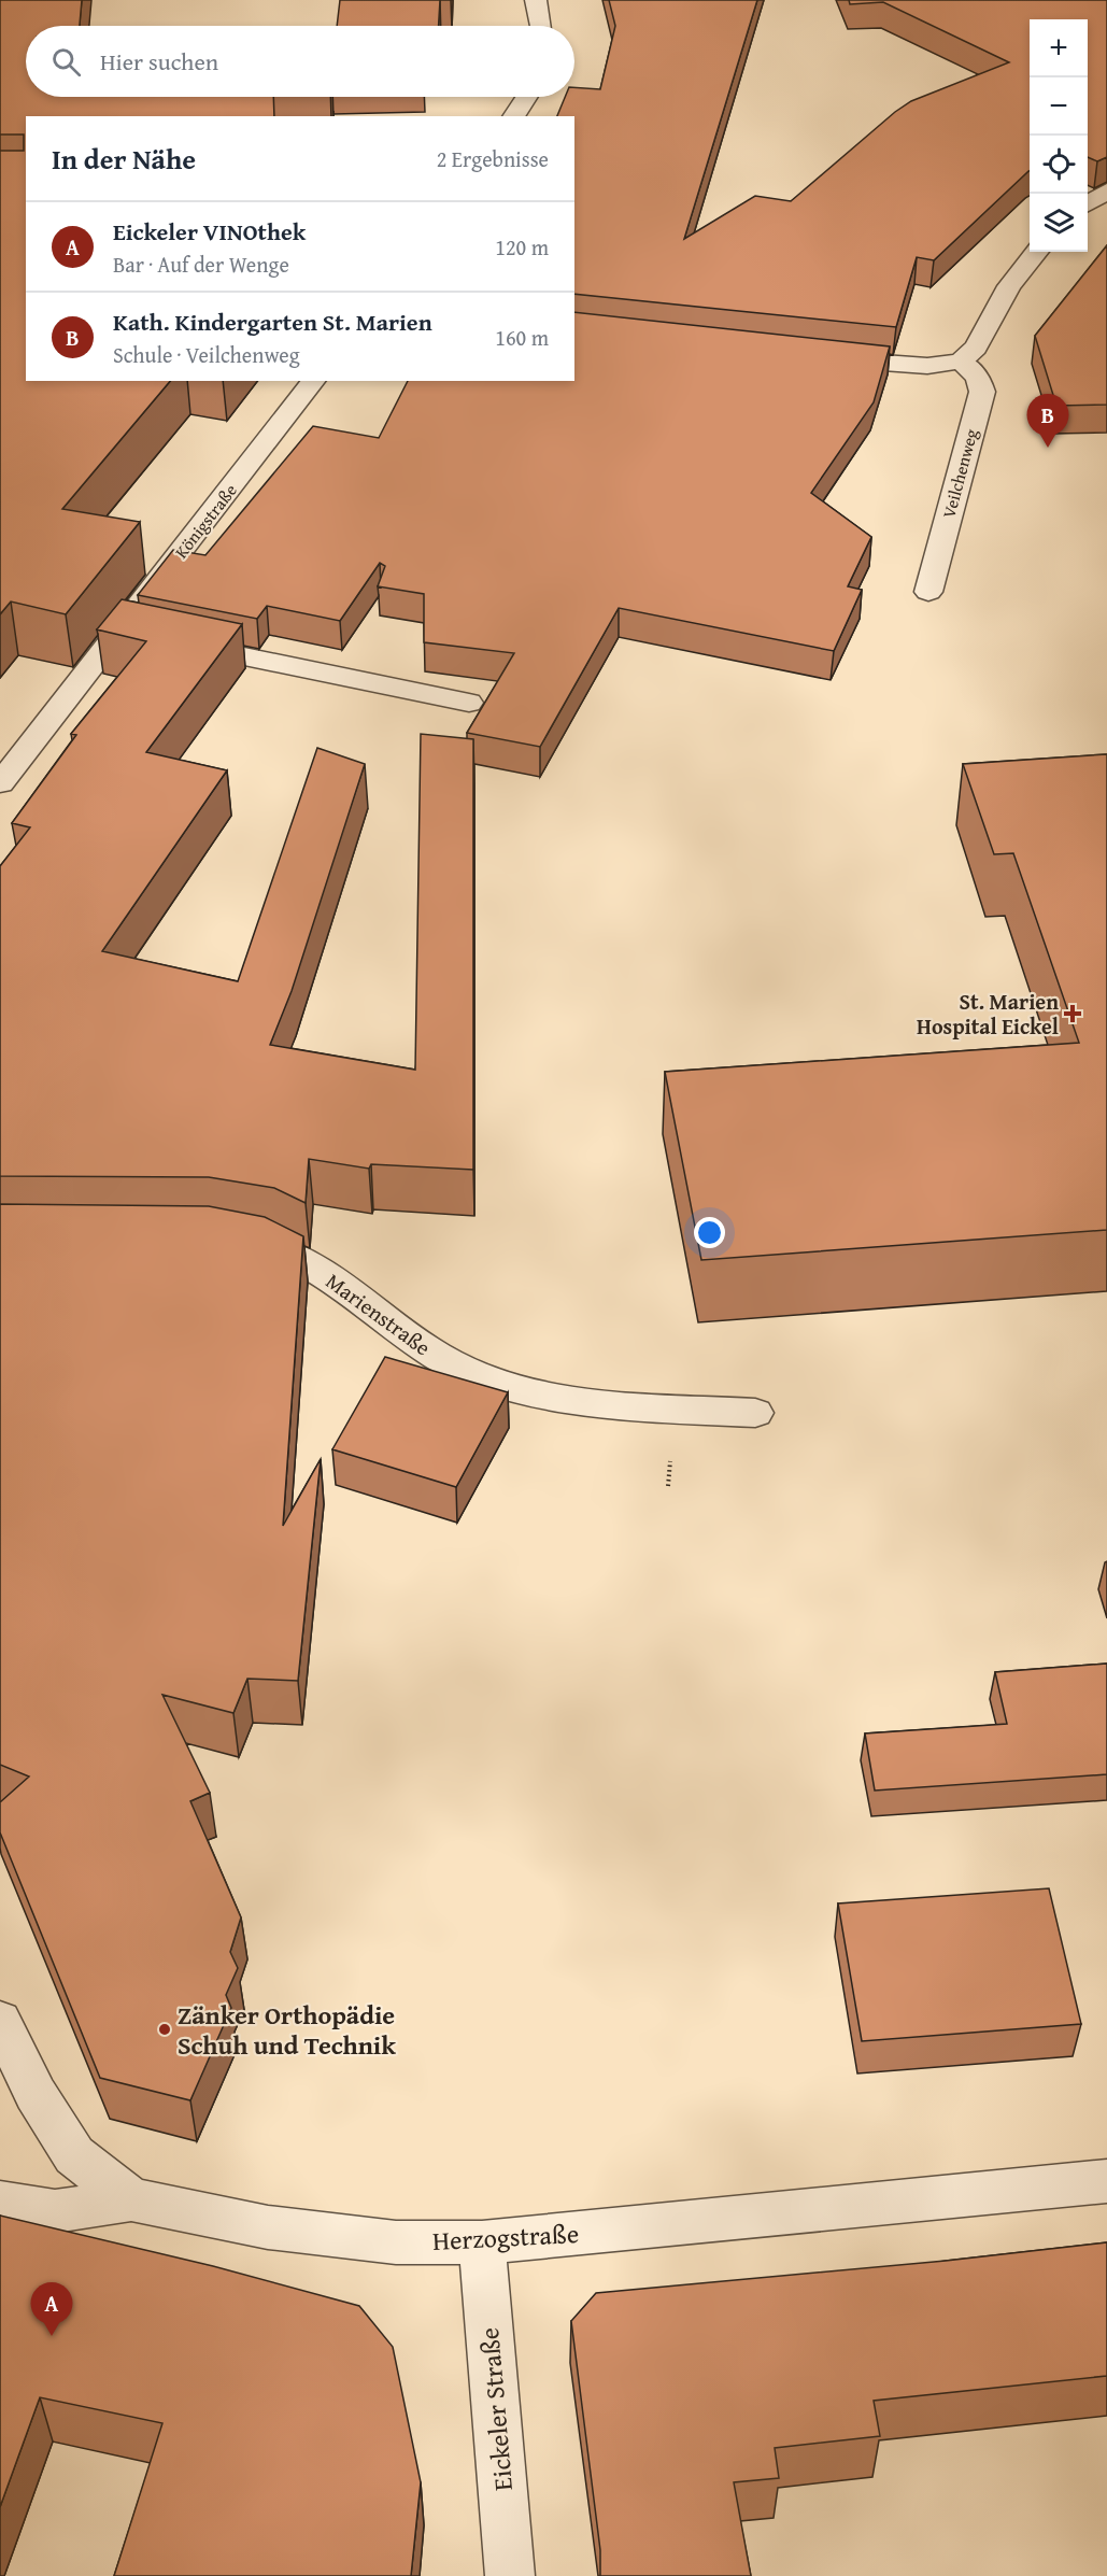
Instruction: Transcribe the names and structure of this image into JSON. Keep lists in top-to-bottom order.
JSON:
{
  "streets": {
    "street": [
      "Veilchenweg",
      "Königstraße",
      "Marienstraße",
      "Herzogstraße",
      "Eickeler Straße"
    ]
  },
  "crossings": [
    ["Herzogstraße", "Eickeler Straße"]
  ],
  "places": {
    "health": ["St. Marien Hospital Eickel"],
    "other": ["Zänker Orthopädie Schuh und Technik"]
  },
  "page": {
    "map_buttons": ["+", "−"],
    "search": "Hier suchen",
    "heading": ["In der Nähe", "2 Ergebnisse"],
    "list": [
      {
        "mark": "A",
        "name": "Eickeler VINOthek",
        "note": "Bar · Auf der Wenge",
        "value": "120 m"
      },
      {
        "mark": "B",
        "name": "Kath. Kindergarten St. Marien",
        "note": "Schule · Veilchenweg",
        "value": "160 m"
      }
    ],
    "pins": ["B", "A"]
  }
}
